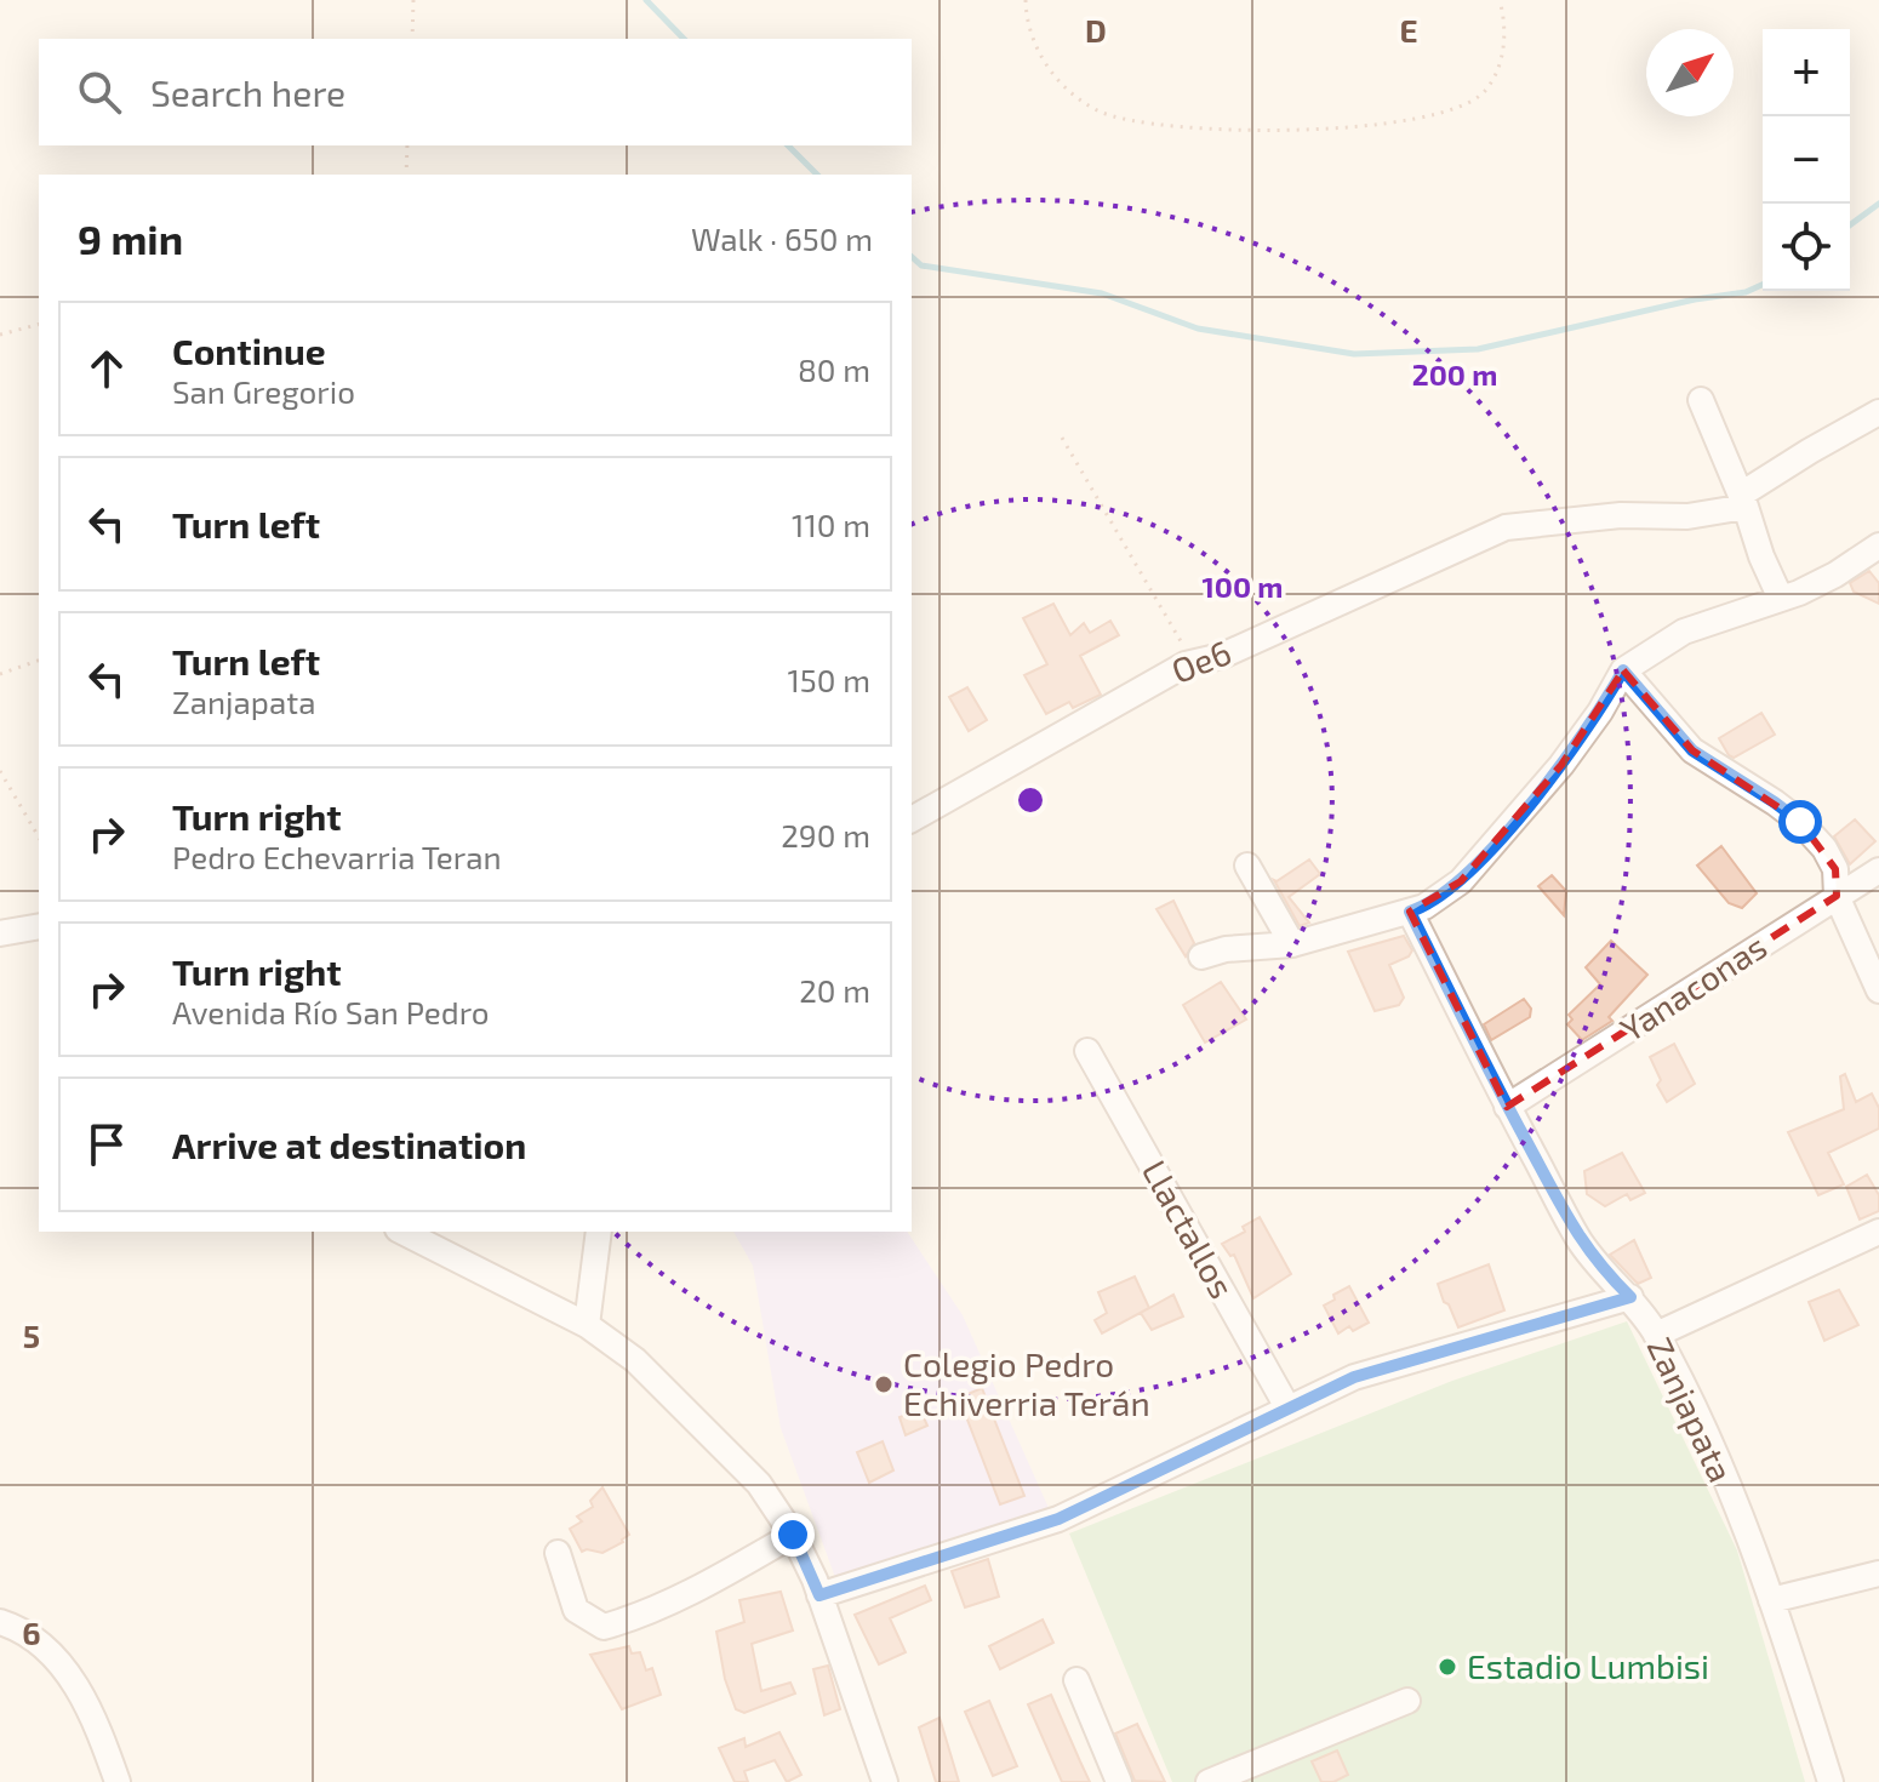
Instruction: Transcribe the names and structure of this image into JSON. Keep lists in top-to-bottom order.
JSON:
{
  "streets": {
    "street": [
      "Oe6",
      "Yanaconas",
      "Llactallos",
      "Zanjapata"
    ]
  },
  "crossings": [
    ["Yanaconas", "Zanjapata"]
  ],
  "places": ["Colegio Pedro Echiverria Terán", "Estadio Lumbisi"],
  "north": "top right",
  "page": {
    "map_buttons": ["+", "−"],
    "search": "Search here",
    "heading": ["9 min", "Walk · 650 m"],
    "list": [
      ["Continue", "San Gregorio", "80 m"],
      ["Turn left", "110 m"],
      ["Turn left", "Zanjapata", "150 m"],
      ["Turn right", "Pedro Echevarria Teran", "290 m"],
      ["Turn right", "Avenida Río San Pedro", "20 m"],
      "Arrive at destination"
    ]
  },
  "grid": {
    "columns": ["D", "E"],
    "rows": ["5", "6"]
  },
  "rings": ["200 m", "100 m"]
}
